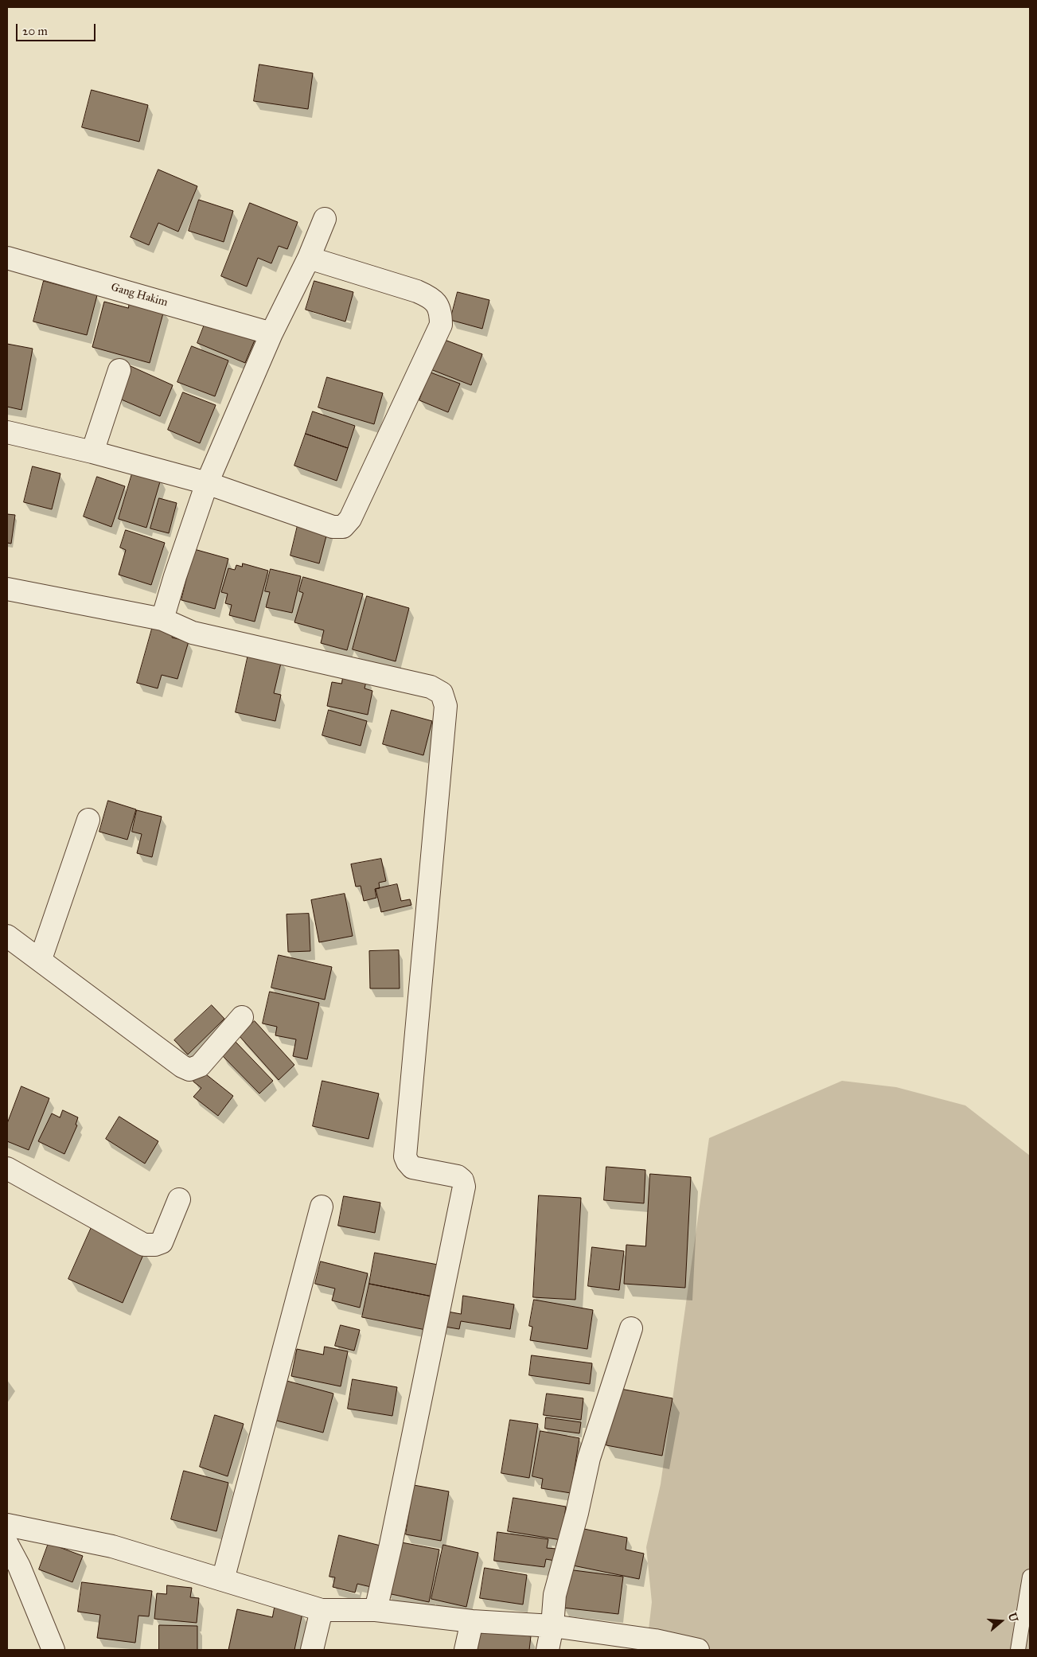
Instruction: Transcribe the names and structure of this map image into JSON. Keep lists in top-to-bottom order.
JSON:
{
  "streets": {
    "street": ["Gang Hakim"]
  },
  "scale_bar": "20 m",
  "north": "right"
}
